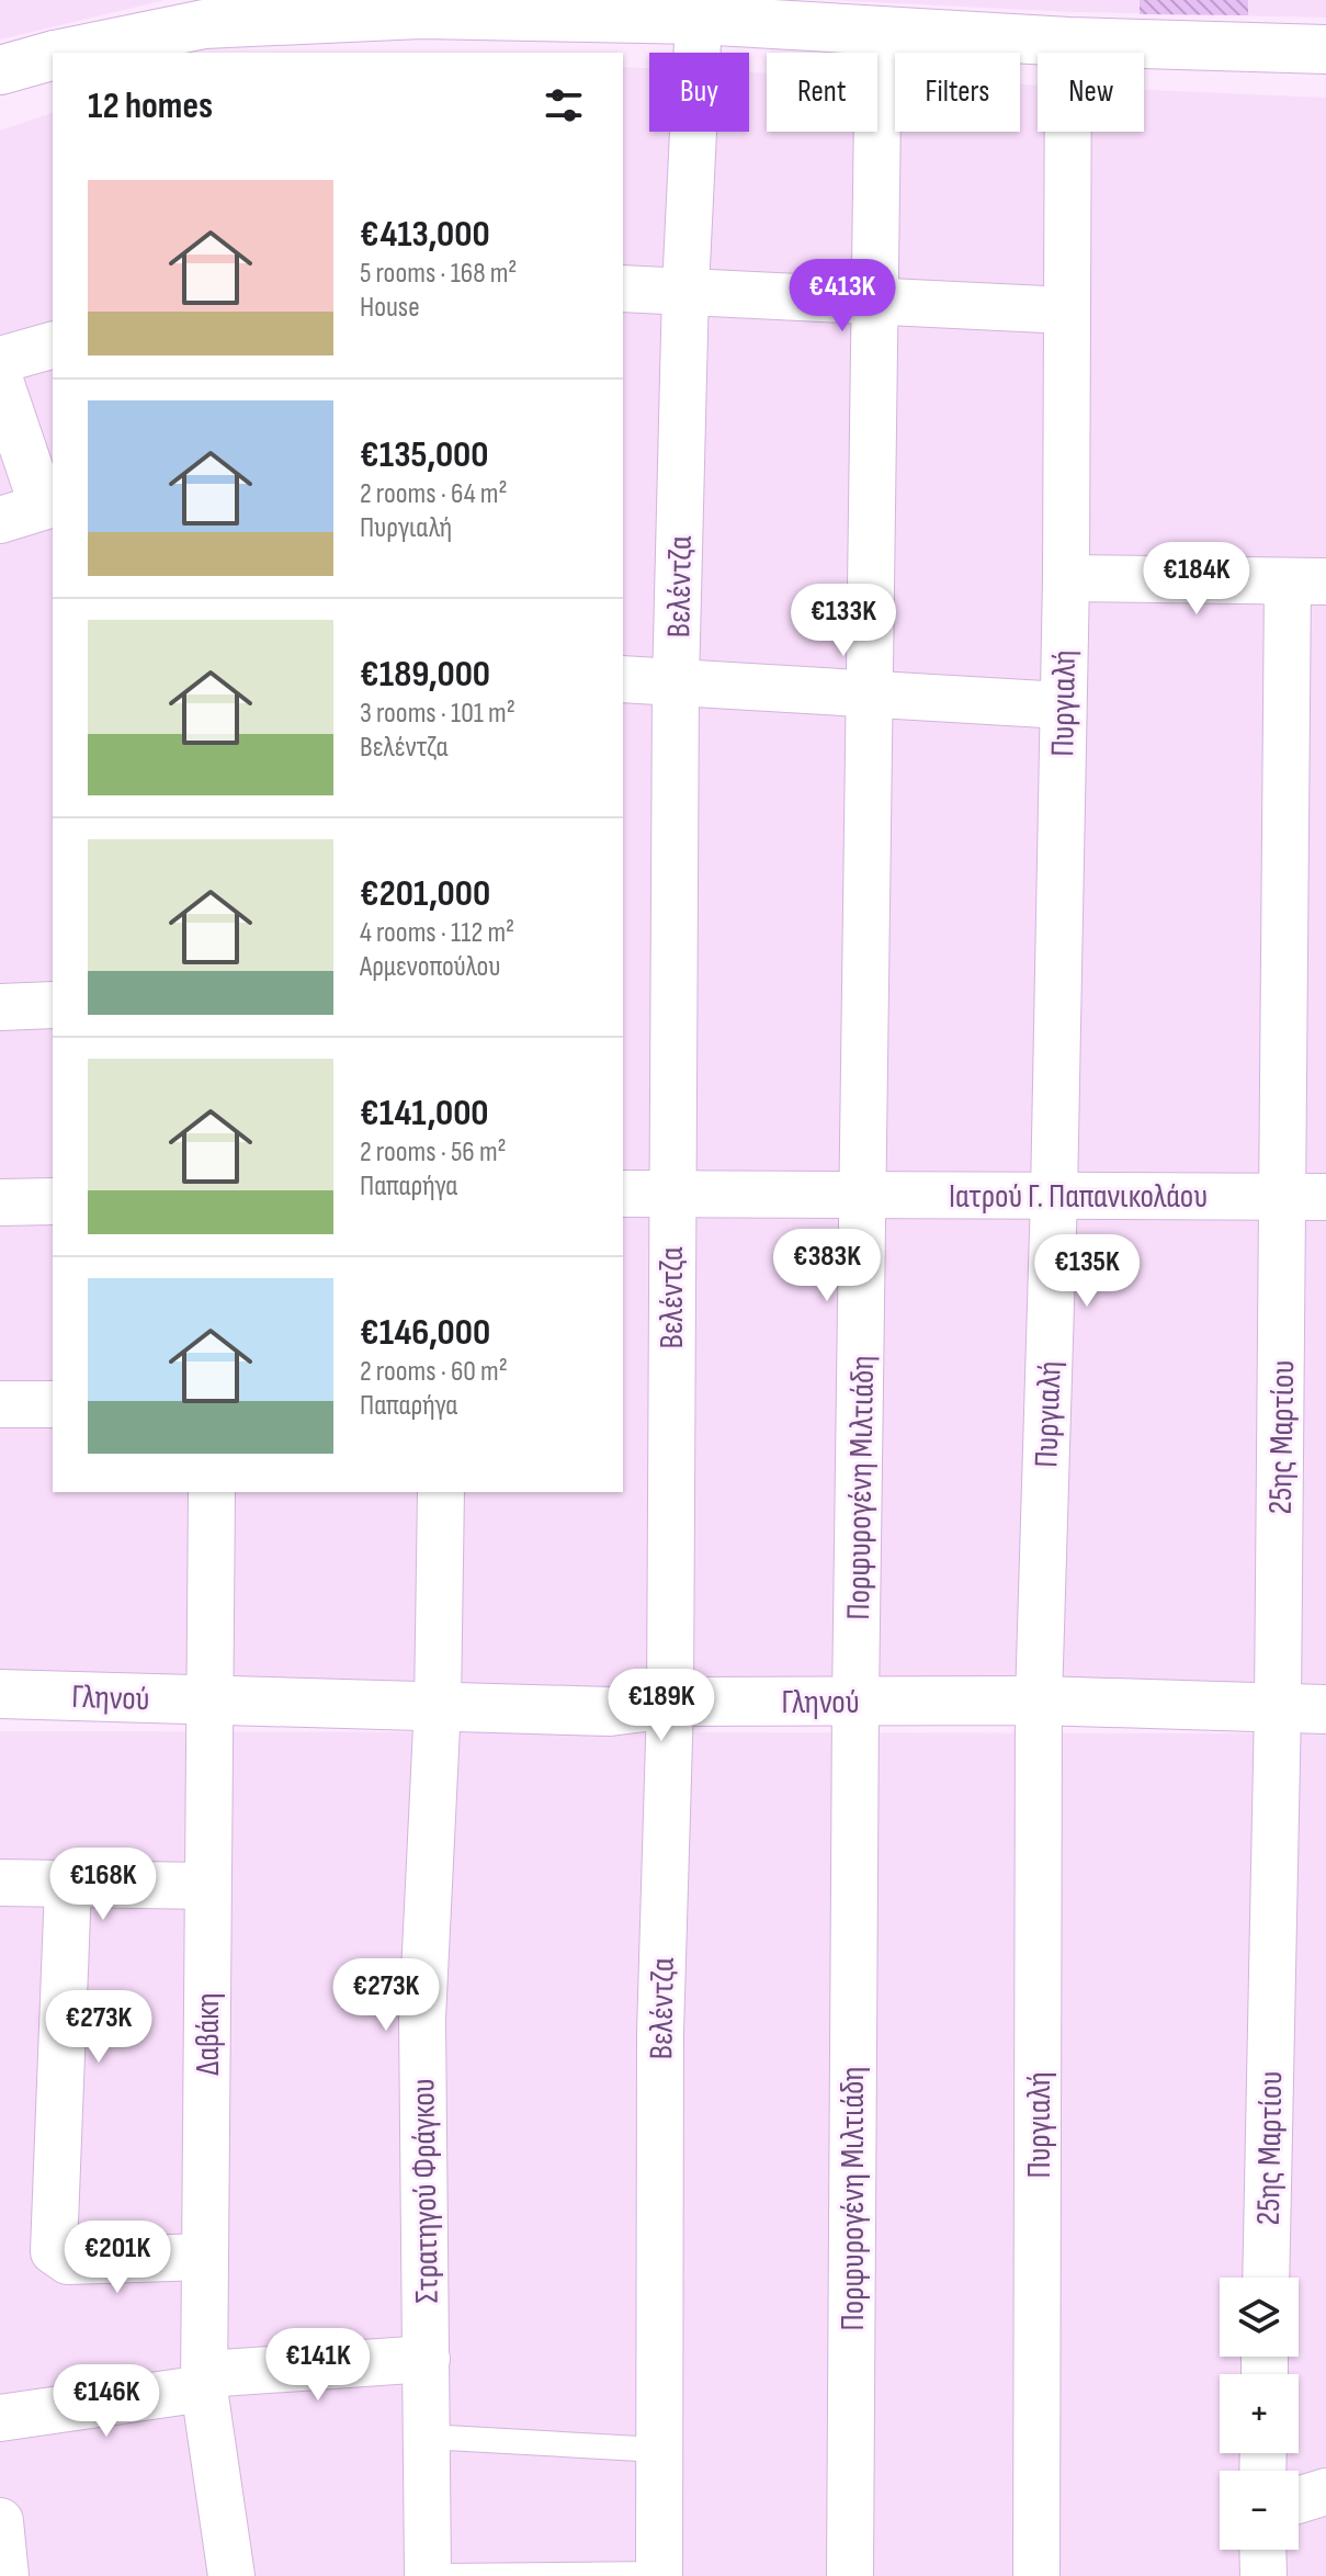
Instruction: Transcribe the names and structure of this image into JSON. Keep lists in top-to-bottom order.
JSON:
{
  "streets": {
    "main road": ["Γληνού"],
    "street": [
      "Βελέντζα",
      "Πυργιαλή",
      "Ιατρού Γ. Παπανικολάου",
      "25ης Μαρτίου",
      "Πορφυρογένη Μιλτιάδη",
      "Δαβάκη",
      "Στρατηγού Φράγκου"
    ]
  },
  "crossings": [
    ["Βελέντζα", "Ιατρού Γ. Παπανικολάου"],
    ["Βελέντζα", "Γληνού"],
    ["Πυργιαλή", "Ιατρού Γ. Παπανικολάου"],
    ["Πυργιαλή", "Γληνού"],
    ["Ιατρού Γ. Παπανικολάου", "25ης Μαρτίου"],
    ["Ιατρού Γ. Παπανικολάου", "Πορφυρογένη Μιλτιάδη"],
    ["25ης Μαρτίου", "Γληνού"],
    ["Πορφυρογένη Μιλτιάδη", "Γληνού"],
    ["Γληνού", "Δαβάκη"],
    ["Γληνού", "Στρατηγού Φράγκου"]
  ],
  "page": {
    "chip": [
      "Buy",
      "Rent",
      "Filters",
      "New"
    ],
    "heading": "12 homes",
    "list": [
      {
        "name": "€413,000",
        "note": "5 rooms · 168 m² · House"
      },
      {
        "name": "€135,000",
        "note": "2 rooms · 64 m² · Πυργιαλή"
      },
      {
        "name": "€189,000",
        "note": "3 rooms · 101 m² · Βελέντζα"
      },
      {
        "name": "€201,000",
        "note": "4 rooms · 112 m² · Αρμενοπούλου"
      },
      {
        "name": "€141,000",
        "note": "2 rooms · 56 m² · Παπαρήγα"
      },
      {
        "name": "€146,000",
        "note": "2 rooms · 60 m² · Παπαρήγα"
      }
    ],
    "price": [
      "€413K",
      "€184K",
      "€133K",
      "€383K",
      "€135K",
      "€189K",
      "€168K",
      "€273K",
      "€273K",
      "€201K",
      "€141K",
      "€146K"
    ],
    "map_buttons": ["+", "−"]
  }
}
